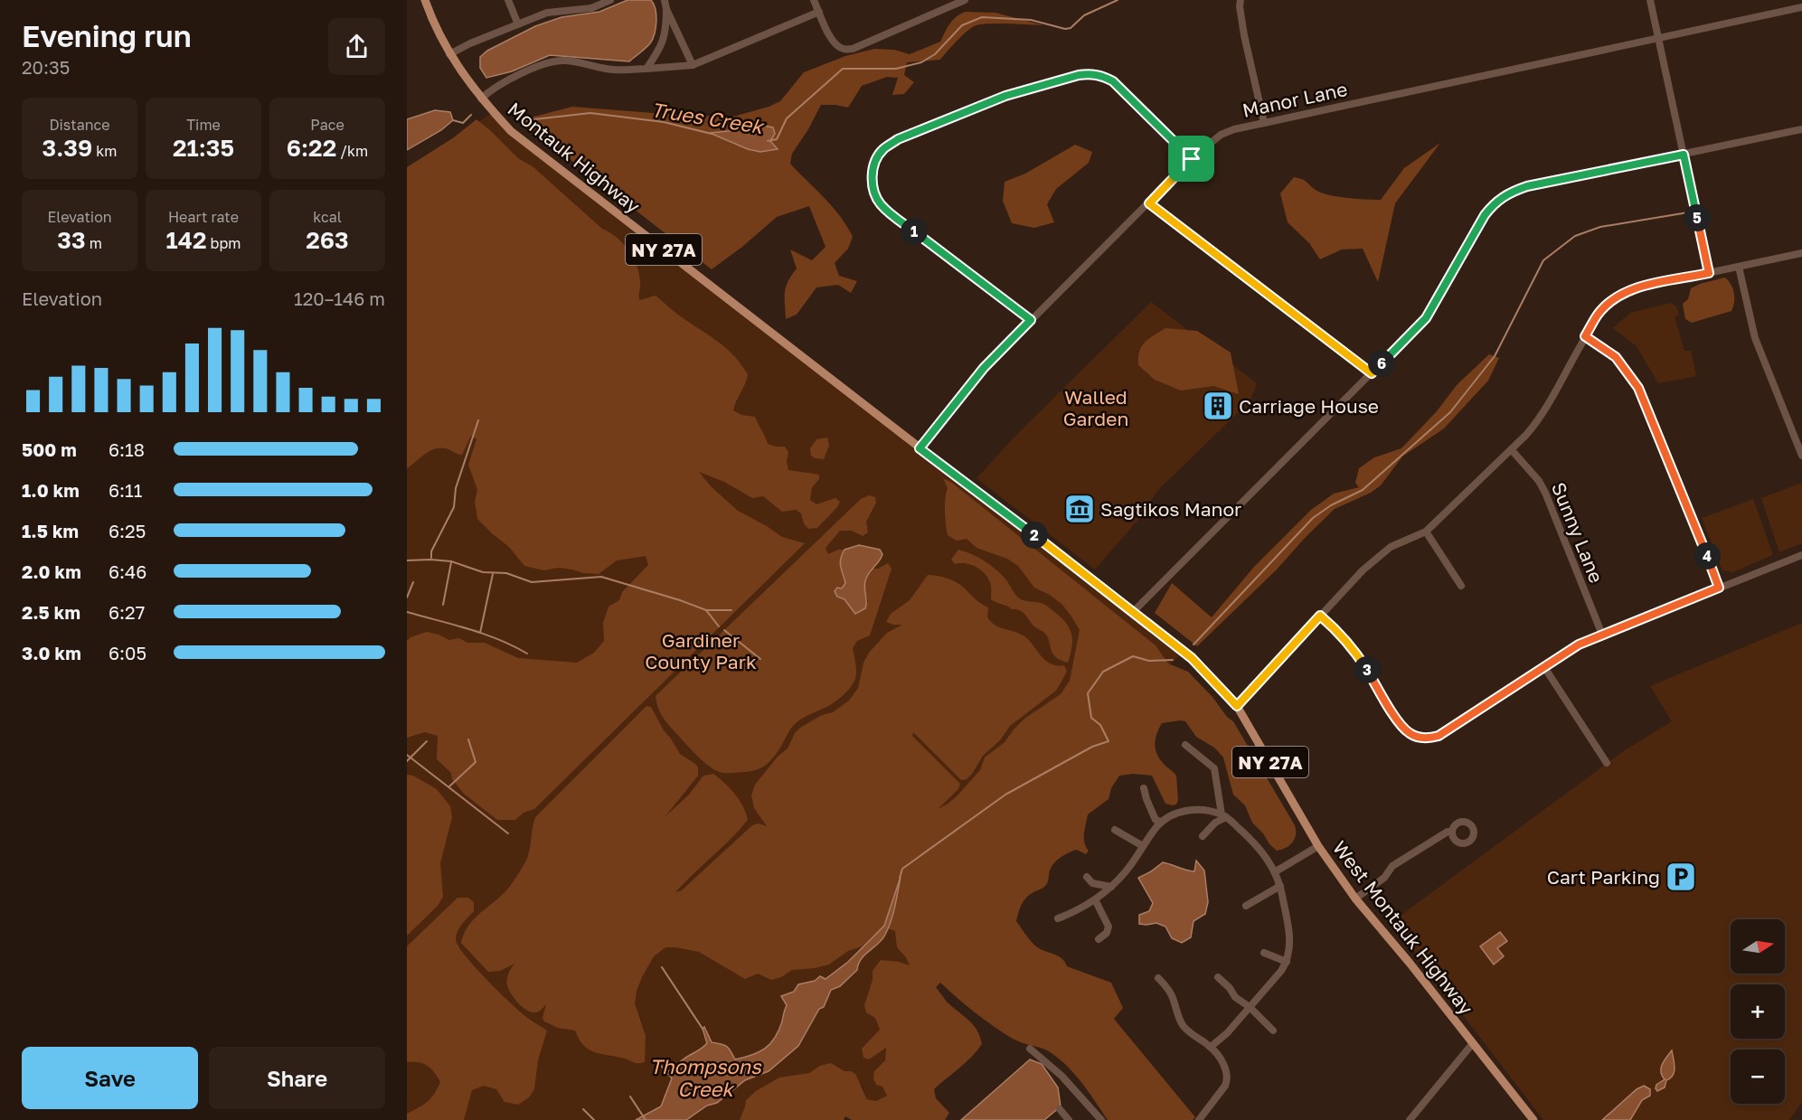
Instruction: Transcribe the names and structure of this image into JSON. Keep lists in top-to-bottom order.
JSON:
{
  "streets": {
    "main road": ["Montauk Highway", "NY 27A", "West Montauk Highway"],
    "street": ["Manor Lane", "Sunny Lane"]
  },
  "crossings": [
    ["Manor Lane", "Montauk Highway"],
    ["Manor Lane", "West Montauk Highway"],
    ["Montauk Highway", "West Montauk Highway"]
  ],
  "water": ["Trues Creek", "Thompsons Creek"],
  "parks": ["Walled Garden", "Gardiner County Park"],
  "places": {
    "building": ["Carriage House"],
    "museum": ["Sagtikos Manor"],
    "parking": ["Cart Parking"]
  },
  "north": "right",
  "page": {
    "heading": ["Evening run", "20:35"],
    "stats": [
      ["Distance", "3.39 km"],
      ["Time", "21:35"],
      ["Pace", "6:22 /km"],
      ["Elevation", "33 m"],
      ["Heart rate", "142 bpm"],
      ["kcal", "263"]
    ],
    "pins": [
      "5",
      "1",
      "6",
      "2",
      "4",
      "3"
    ],
    "chart": ["Elevation", "120–146 m"],
    "list": [
      {
        "name": "500 m",
        "note": "6:18"
      },
      {
        "name": "1.0 km",
        "note": "6:11"
      },
      {
        "name": "1.5 km",
        "note": "6:25"
      },
      {
        "name": "2.0 km",
        "note": "6:46"
      },
      {
        "name": "2.5 km",
        "note": "6:27"
      },
      {
        "name": "3.0 km",
        "note": "6:05"
      }
    ],
    "map_buttons": ["+", "−"],
    "buttons": ["Save", "Share"]
  }
}
